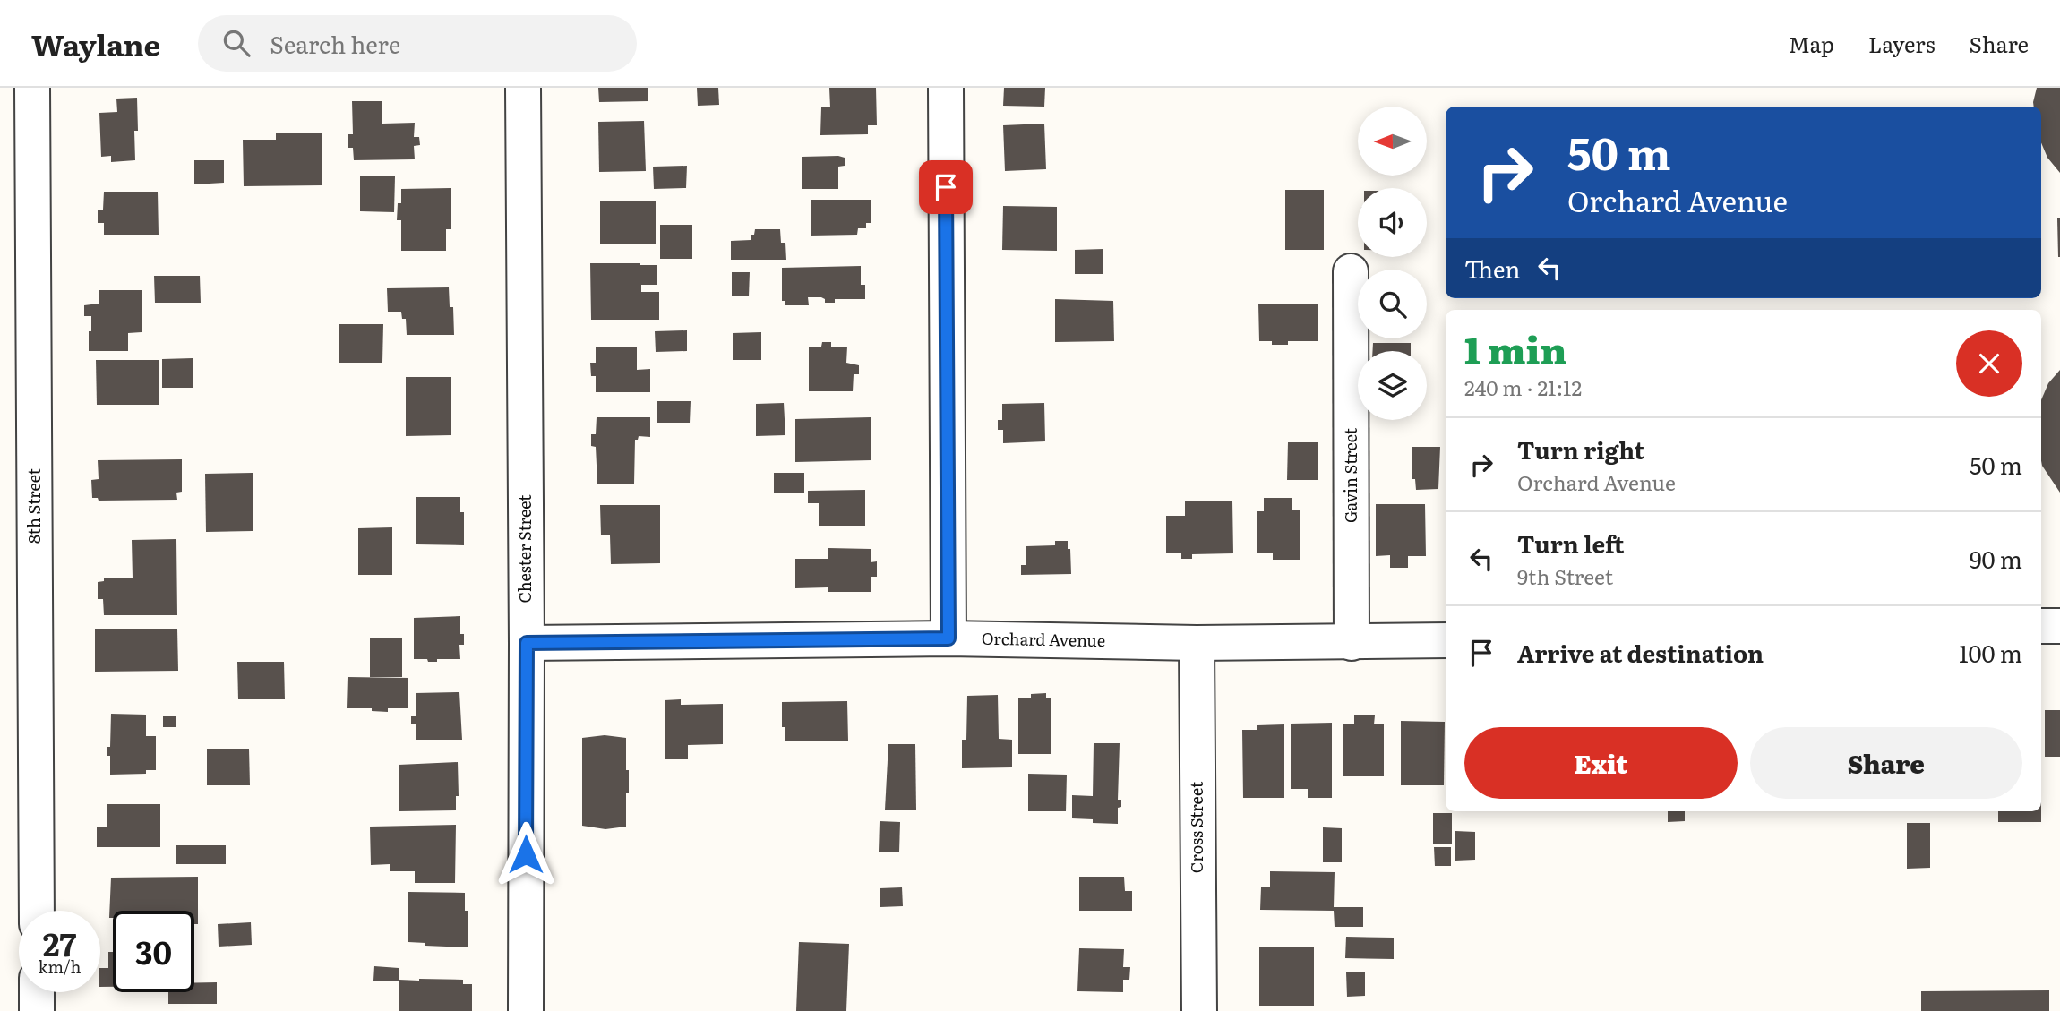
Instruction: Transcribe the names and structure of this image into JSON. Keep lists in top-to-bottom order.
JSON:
{
  "streets": {
    "street": [
      "Gavin Street",
      "8th Street",
      "Chester Street",
      "Orchard Avenue",
      "Cross Street"
    ]
  },
  "crossings": [
    ["Gavin Street", "Orchard Avenue"],
    ["Chester Street", "Orchard Avenue"],
    ["Orchard Avenue", "Cross Street"]
  ],
  "north": "left",
  "page": {
    "header": "Waylane",
    "search": "Search here",
    "nav": ["Map", "Layers", "Share"],
    "turn": ["50 m", "Orchard Avenue"],
    "then": "Then",
    "heading": ["1 min", "240 m · 21:12"],
    "list": [
      {
        "name": "Turn right",
        "note": "Orchard Avenue",
        "value": "50 m"
      },
      {
        "name": "Turn left",
        "note": "9th Street",
        "value": "90 m"
      },
      {
        "name": "Arrive at destination",
        "value": "100 m"
      }
    ],
    "buttons": ["Exit", "Share"],
    "speed": "27 km/h",
    "limit": "30"
  }
}
